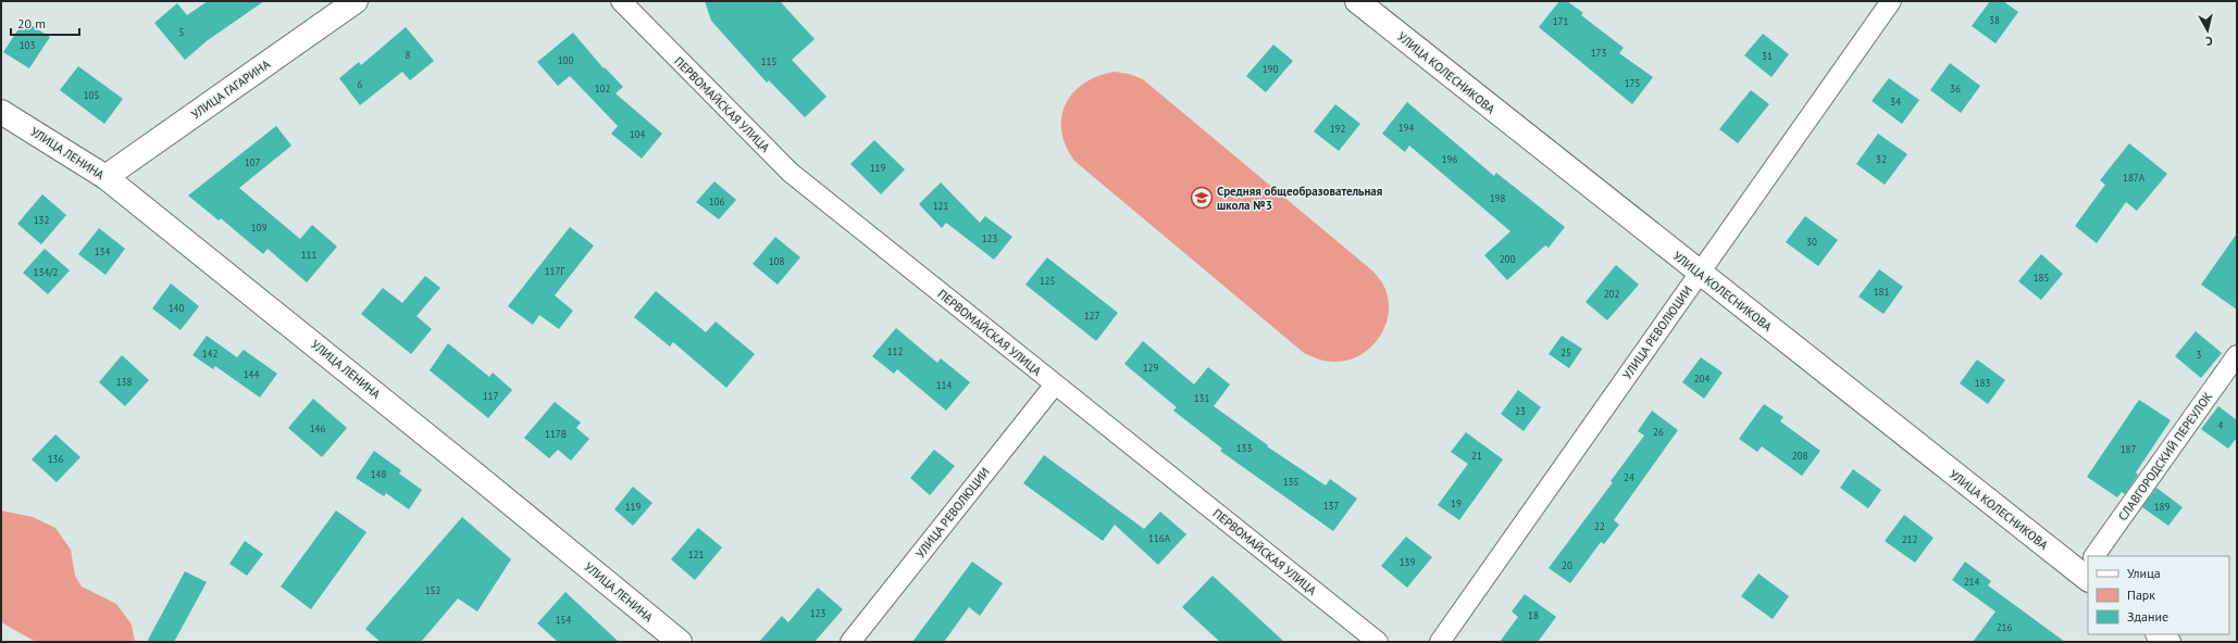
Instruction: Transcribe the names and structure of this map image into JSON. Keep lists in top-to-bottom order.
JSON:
{
  "streets": {
    "street": [
      "УЛИЦА КОЛЕСНИКОВА",
      "УЛИЦА ГАГАРИНА",
      "ПЕРВОМАЙСКАЯ УЛИЦА",
      "УЛИЦА ЛЕНИНА",
      "УЛИЦА РЕВОЛЮЦИИ",
      "СЛАВГОРОДСКИЙ ПЕРЕУЛОК"
    ]
  },
  "crossings": [
    ["УЛИЦА КОЛЕСНИКОВА", "УЛИЦА РЕВОЛЮЦИИ"],
    ["УЛИЦА ГАГАРИНА", "УЛИЦА ЛЕНИНА"],
    ["ПЕРВОМАЙСКАЯ УЛИЦА", "УЛИЦА РЕВОЛЮЦИИ"]
  ],
  "places": {
    "school or university": ["Средняя общеобразовательная школа №3"]
  },
  "house_numbers": [
    "38",
    "171",
    "5",
    "103",
    "173",
    "8",
    "31",
    "100",
    "115",
    "190",
    "175",
    "6",
    "102",
    "36",
    "105",
    "34",
    "194",
    "192",
    "104",
    "196",
    "32",
    "107",
    "119",
    "187А",
    "198",
    "106",
    "121",
    "132",
    "109",
    "123",
    "30",
    "134",
    "111",
    "200",
    "108",
    "117Г",
    "134/2",
    "185",
    "125",
    "181",
    "202",
    "140",
    "127",
    "112",
    "25",
    "142",
    "3",
    "129",
    "144",
    "204",
    "138",
    "183",
    "114",
    "117",
    "131",
    "23",
    "4",
    "146",
    "26",
    "117В",
    "133",
    "187",
    "21",
    "208",
    "136",
    "148",
    "24",
    "135",
    "19",
    "137",
    "119",
    "189",
    "22",
    "116А",
    "212",
    "121",
    "139",
    "20",
    "214",
    "152",
    "123",
    "18",
    "154",
    "216"
  ],
  "legend": ["Улица", "Парк", "Здание"],
  "scale_bar": "20 m",
  "north": "bottom"
}
